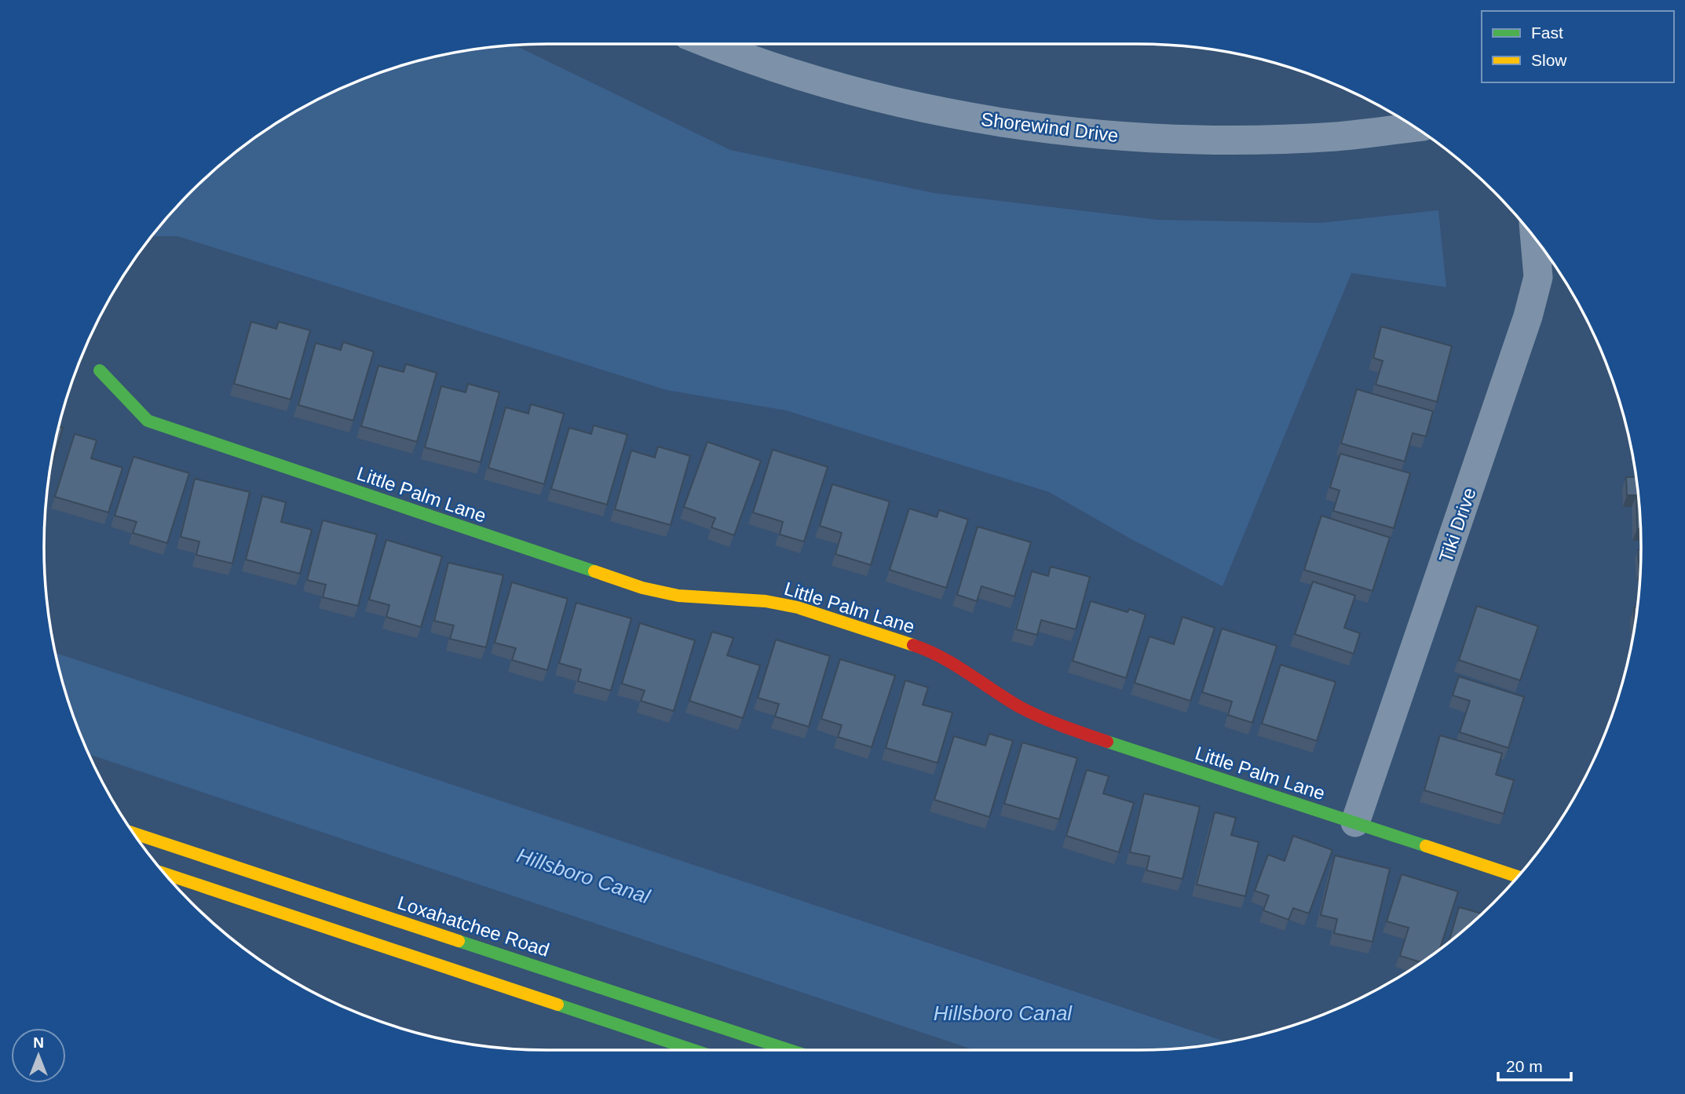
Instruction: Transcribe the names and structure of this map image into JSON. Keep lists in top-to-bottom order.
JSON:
{
  "streets": {
    "street": [
      "Shorewind Drive",
      "Little Palm Lane",
      "Tiki Drive",
      "Loxahatchee Road"
    ]
  },
  "crossings": [
    ["Little Palm Lane", "Tiki Drive"]
  ],
  "water": ["Hillsboro Canal"],
  "legend": ["Fast", "Slow"],
  "scale_bar": "20 m",
  "north": "top"
}
